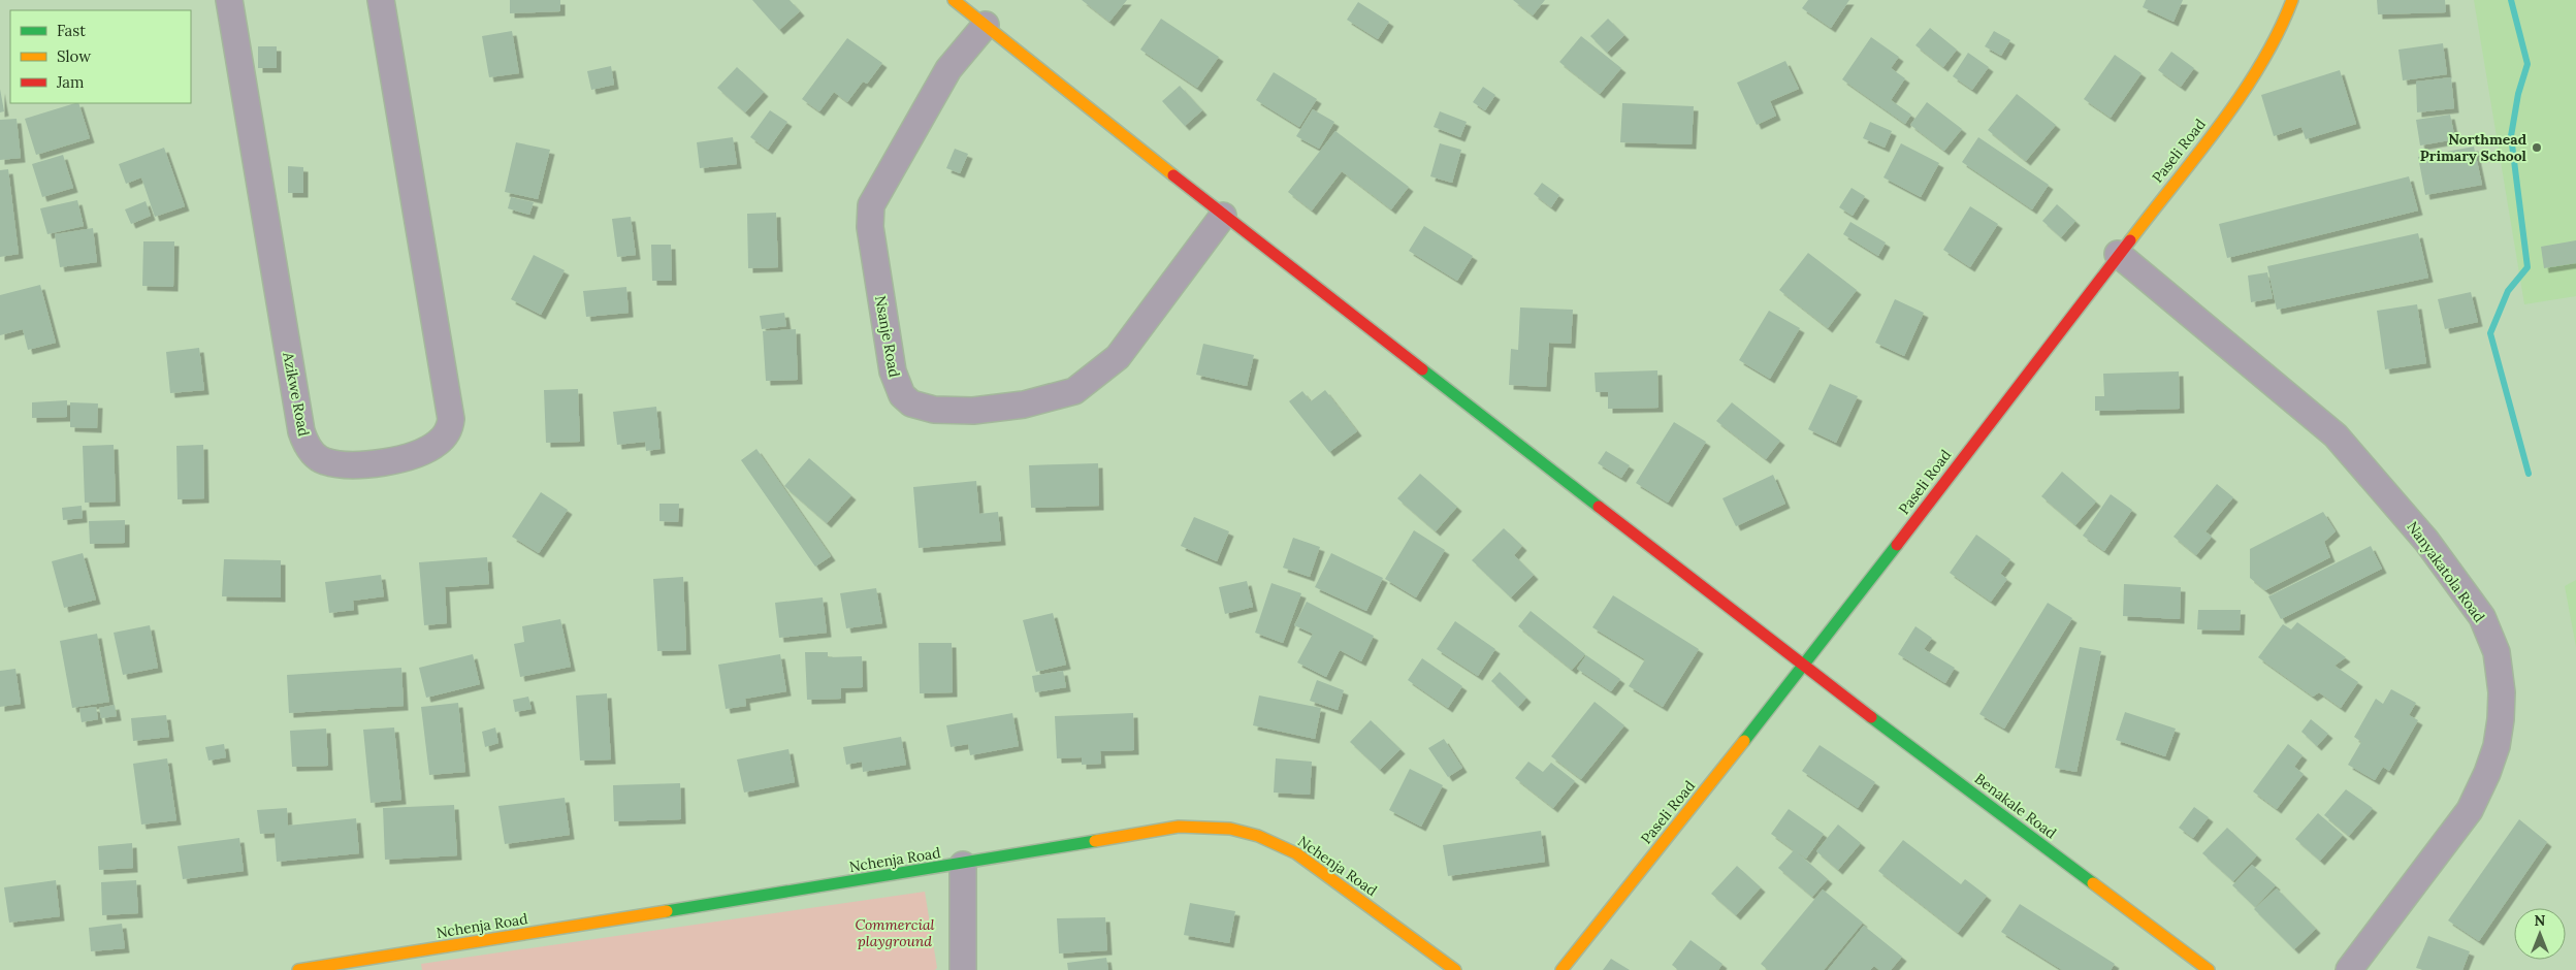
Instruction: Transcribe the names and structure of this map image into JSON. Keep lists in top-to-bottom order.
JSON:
{
  "streets": {
    "street": [
      "Paseli Road",
      "Nsanje Road",
      "Azikwe Road",
      "Nanyakatola Road",
      "Benakale Road",
      "Nchenja Road"
    ]
  },
  "crossings": [
    ["Paseli Road", "Nanyakatola Road"],
    ["Paseli Road", "Benakale Road"],
    ["Nsanje Road", "Benakale Road"]
  ],
  "parks": ["Commercial playground"],
  "places": ["Northmead Primary School"],
  "legend": ["Fast", "Slow", "Jam"],
  "north": "top"
}
